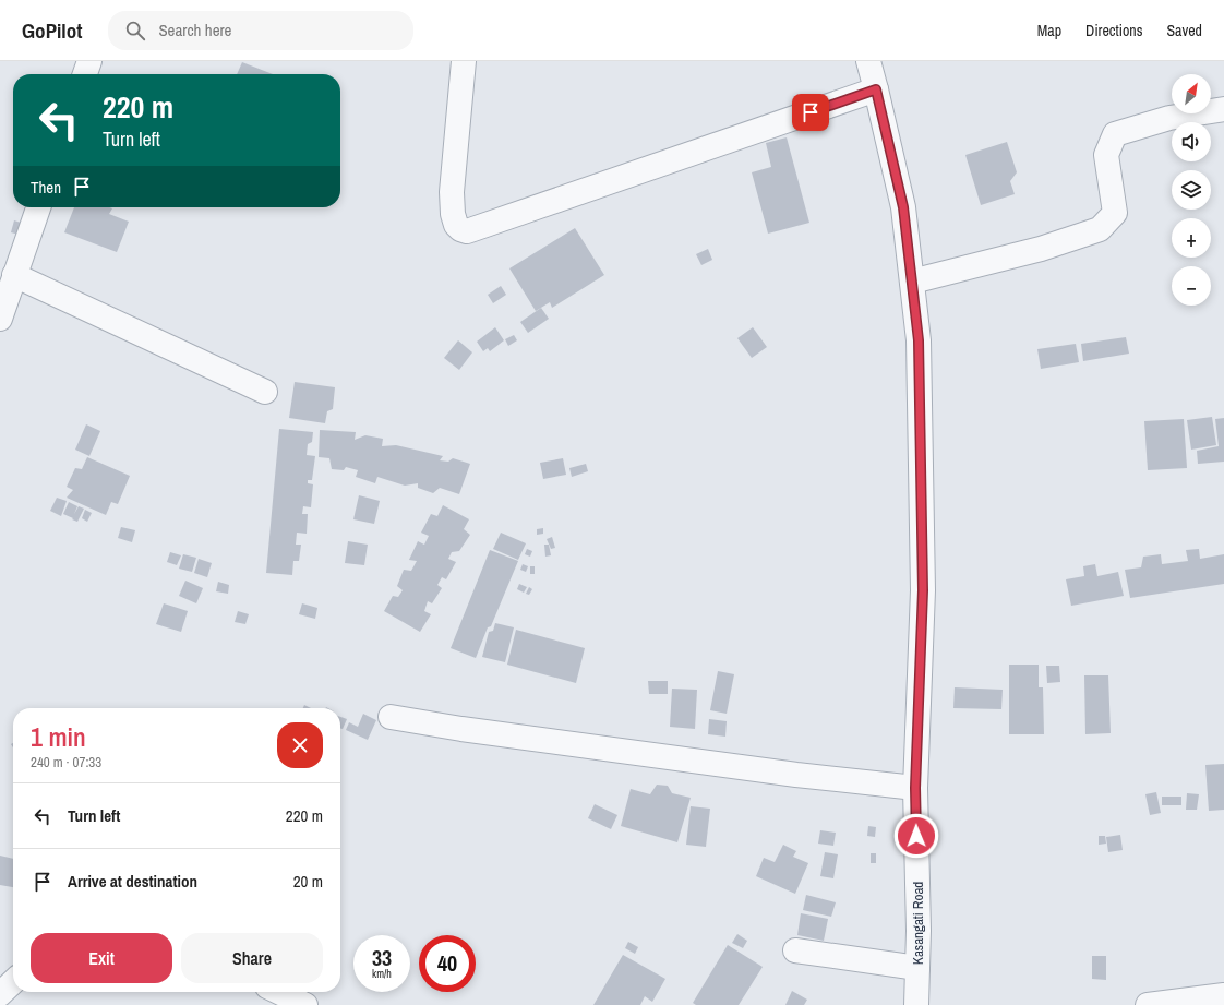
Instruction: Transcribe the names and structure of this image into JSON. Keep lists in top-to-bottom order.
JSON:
{
  "streets": {
    "street": ["Kasangati Road"]
  },
  "north": "top right",
  "page": {
    "header": "GoPilot",
    "search": "Search here",
    "nav": ["Map", "Directions", "Saved"],
    "map_buttons": ["+", "−"],
    "turn": ["220 m", "Turn left"],
    "then": "Then",
    "heading": ["1 min", "240 m · 07:33"],
    "list": [
      {
        "name": "Turn left",
        "value": "220 m"
      },
      {
        "name": "Arrive at destination",
        "value": "20 m"
      }
    ],
    "buttons": ["Exit", "Share"],
    "speed": "33 km/h",
    "limit": "40"
  }
}
